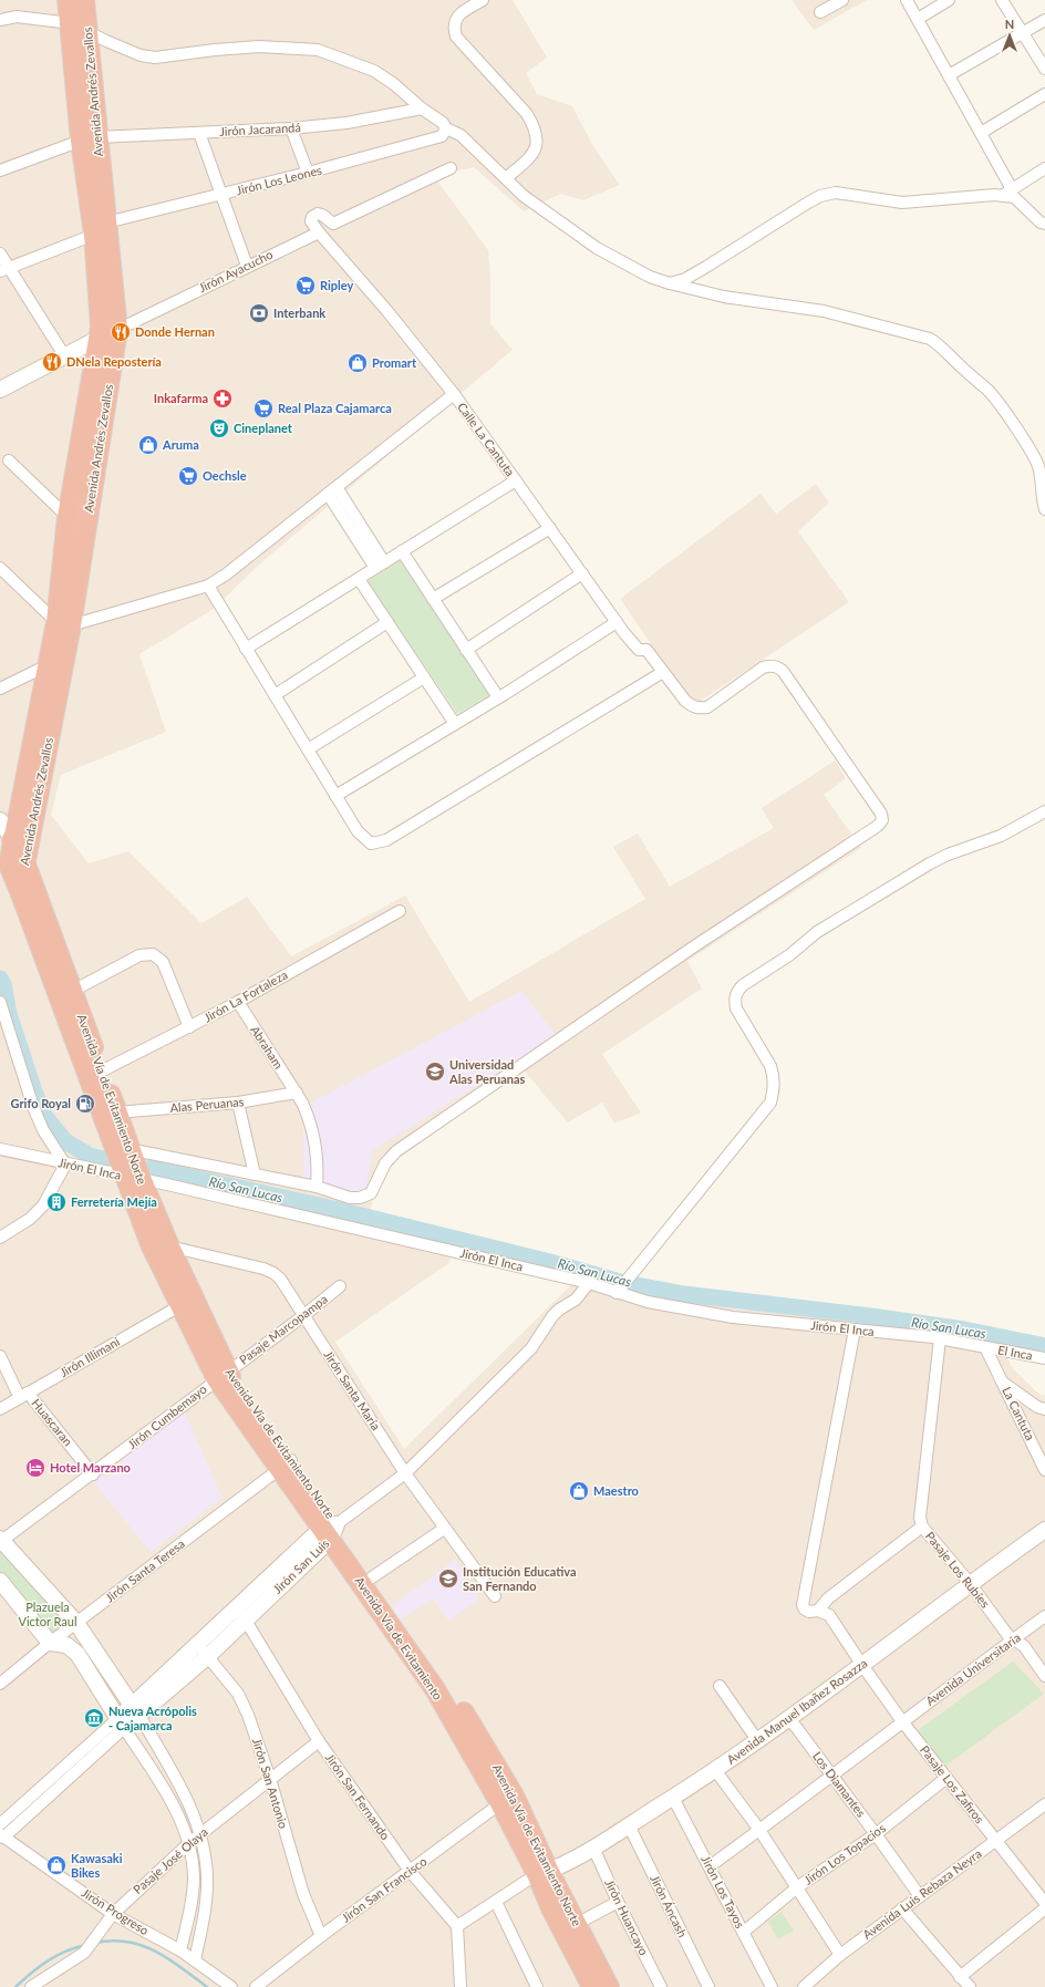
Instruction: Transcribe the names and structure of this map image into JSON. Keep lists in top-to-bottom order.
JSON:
{
  "streets": {
    "highway": ["Avenida Andrés Zevallos", "Avenida Vía de Evitamiento Norte", "Avenida Vía de Evitamiento"],
    "street": [
      "Jirón Jacarandá",
      "Jirón Los Leones",
      "Jirón Ayacucho",
      "Calle La Cantuta",
      "Jirón La Fortaleza",
      "Abraham",
      "Alas Peruanas",
      "Jirón El Inca",
      "Pasaje Marcopampa",
      "El Inca",
      "Jirón Illimani",
      "Jirón Santa María",
      "La Cantuta",
      "Jirón Cumbemayo",
      "Huascaran",
      "Jirón San Luis",
      "Pasaje Los Rubíes",
      "Jirón Santa Teresa",
      "Avenida Universitaria",
      "Avenida Manuel Ibañez Rosazza",
      "Jirón San Antonio",
      "Los Diamantes",
      "Pasaje Los Zafiros",
      "Jirón San Fernando",
      "Jirón Los Topacios",
      "Pasaje José Olaya",
      "Jirón San Francisco",
      "Jirón Los Tayos",
      "Avenida Luis Rebaza Neyra",
      "Jirón Áncash",
      "Jirón Progreso",
      "Jirón Huancayo"
    ]
  },
  "crossings": [
    ["Avenida Andrés Zevallos", "Jirón Jacarandá"],
    ["Avenida Andrés Zevallos", "Jirón Los Leones"],
    ["Avenida Andrés Zevallos", "Jirón Ayacucho"],
    ["Avenida Andrés Zevallos", "Avenida Vía de Evitamiento Norte"],
    ["Jirón Ayacucho", "Calle La Cantuta"],
    ["Jirón La Fortaleza", "Abraham"],
    ["Jirón La Fortaleza", "Avenida Vía de Evitamiento Norte"],
    ["Abraham", "Alas Peruanas"],
    ["Avenida Vía de Evitamiento Norte", "Alas Peruanas"],
    ["Avenida Vía de Evitamiento Norte", "Jirón El Inca"],
    ["Avenida Vía de Evitamiento Norte", "Pasaje Marcopampa"],
    ["Avenida Vía de Evitamiento Norte", "Jirón Illimani"],
    ["Avenida Vía de Evitamiento Norte", "Jirón Santa María"],
    ["Avenida Vía de Evitamiento Norte", "Jirón Cumbemayo"],
    ["Avenida Vía de Evitamiento Norte", "Jirón San Luis"],
    ["Avenida Vía de Evitamiento Norte", "Avenida Vía de Evitamiento"],
    ["Avenida Vía de Evitamiento Norte", "Avenida Manuel Ibañez Rosazza"],
    ["Avenida Vía de Evitamiento Norte", "Jirón San Francisco"],
    ["Jirón El Inca", "El Inca"],
    ["Jirón El Inca", "La Cantuta"],
    ["Jirón El Inca", "Pasaje Los Rubíes"],
    ["Jirón El Inca", "Pasaje Los Zafiros"],
    ["Pasaje Marcopampa", "Jirón Santa María"],
    ["Pasaje Marcopampa", "Jirón Cumbemayo"],
    ["Pasaje Marcopampa", "Avenida Vía de Evitamiento"],
    ["El Inca", "La Cantuta"],
    ["Jirón Illimani", "Huascaran"],
    ["Jirón Illimani", "Avenida Vía de Evitamiento"],
    ["Jirón Cumbemayo", "Huascaran"],
    ["Jirón Cumbemayo", "Avenida Vía de Evitamiento"],
    ["Jirón San Luis", "Avenida Vía de Evitamiento"],
    ["Jirón San Luis", "Jirón San Antonio"],
    ["Jirón San Luis", "Jirón San Fernando"],
    ["Jirón San Luis", "Jirón Progreso"],
    ["Pasaje Los Rubíes", "Avenida Universitaria"],
    ["Pasaje Los Rubíes", "Avenida Manuel Ibañez Rosazza"],
    ["Jirón Santa Teresa", "Avenida Vía de Evitamiento"],
    ["Avenida Universitaria", "Los Diamantes"],
    ["Avenida Universitaria", "Pasaje Los Zafiros"],
    ["Avenida Universitaria", "Jirón Los Tayos"],
    ["Avenida Manuel Ibañez Rosazza", "Los Diamantes"],
    ["Avenida Manuel Ibañez Rosazza", "Pasaje Los Zafiros"],
    ["Avenida Manuel Ibañez Rosazza", "Jirón Los Tayos"],
    ["Avenida Manuel Ibañez Rosazza", "Jirón Áncash"],
    ["Avenida Manuel Ibañez Rosazza", "Jirón Huancayo"],
    ["Jirón San Antonio", "Pasaje José Olaya"],
    ["Jirón San Antonio", "Jirón San Francisco"],
    ["Los Diamantes", "Jirón Los Topacios"],
    ["Los Diamantes", "Avenida Luis Rebaza Neyra"],
    ["Pasaje Los Zafiros", "Jirón Los Topacios"],
    ["Pasaje Los Zafiros", "Avenida Luis Rebaza Neyra"],
    ["Jirón San Fernando", "Pasaje José Olaya"],
    ["Jirón San Fernando", "Jirón San Francisco"],
    ["Jirón Los Topacios", "Jirón Los Tayos"],
    ["Pasaje José Olaya", "Jirón Progreso"]
  ],
  "water": ["Río San Lucas"],
  "parks": ["Plazuela Victor Raul"],
  "places": {
    "supermarket": ["Ripley", "Real Plaza Cajamarca", "Oechsle"],
    "bank": ["Interbank"],
    "restaurant": ["Donde Hernan", "DNela Repostería"],
    "shop": [
      "Promart",
      "Aruma",
      "Maestro",
      "Kawasaki Bikes"
    ],
    "pharmacy": ["Inkafarma"],
    "theatre": ["Cineplanet"],
    "school or university": ["Universidad Alas Peruanas", "Institución Educativa San Fernando"],
    "fuel station": ["Grifo Royal"],
    "building": ["Ferretería Mejía"],
    "hotel": ["Hotel Marzano"],
    "museum": ["Nueva Acrópolis - Cajamarca"]
  },
  "north": "top"
}
